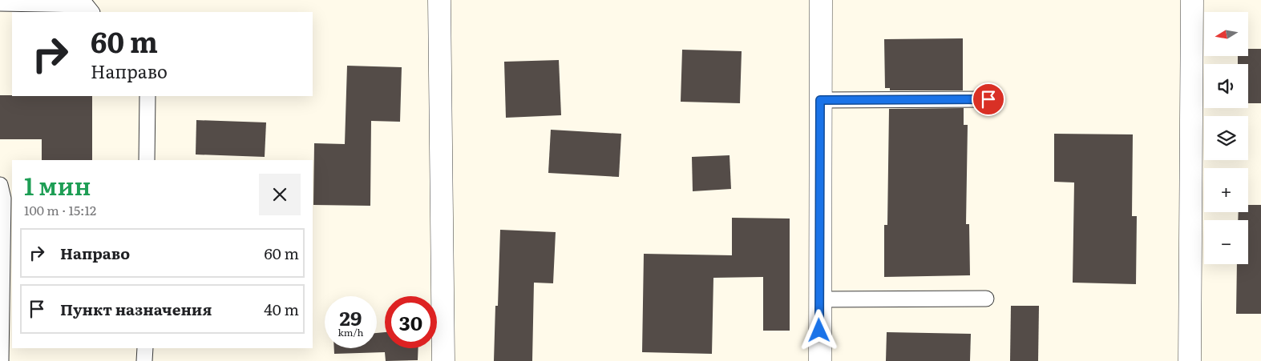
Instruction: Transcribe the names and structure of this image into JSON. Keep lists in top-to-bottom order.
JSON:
{
  "north": "left",
  "page": {
    "map_buttons": ["+", "−"],
    "turn": ["60 m", "Направо"],
    "heading": ["1 мин", "100 m · 15:12"],
    "list": [
      {
        "name": "Направо",
        "value": "60 m"
      },
      {
        "name": "Пункт назначения",
        "value": "40 m"
      }
    ],
    "speed": "29 km/h",
    "limit": "30"
  }
}
